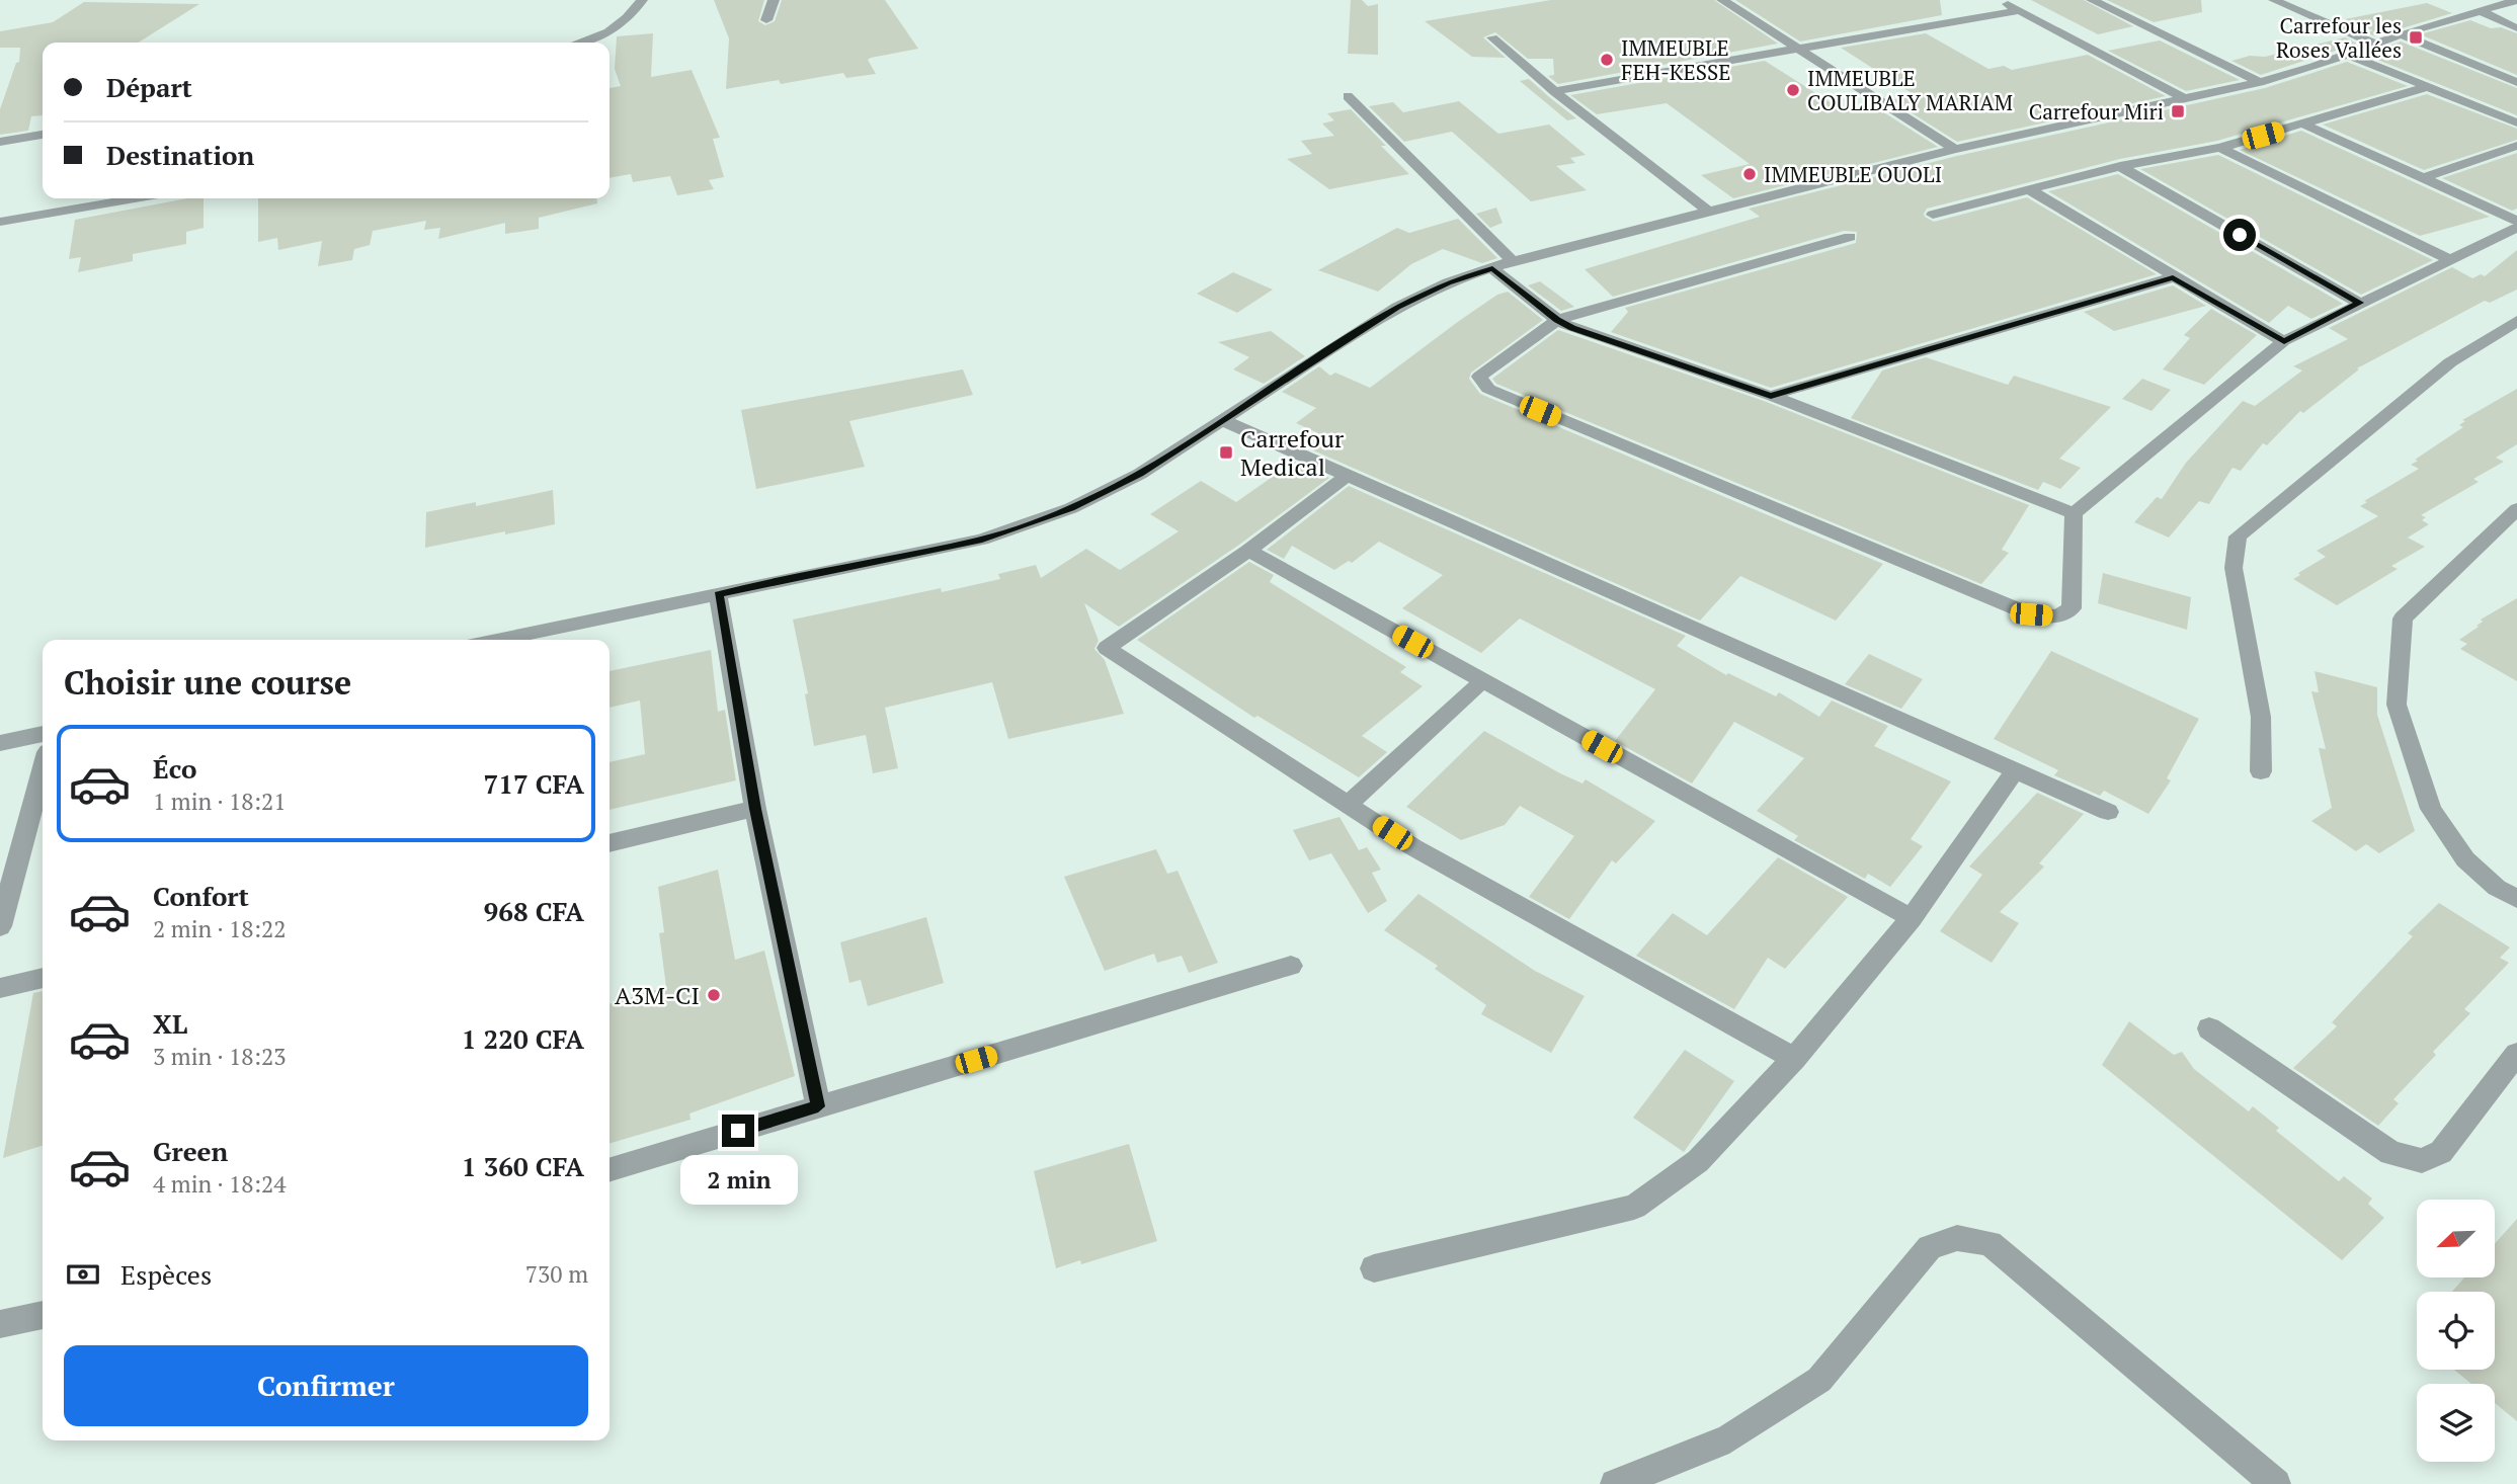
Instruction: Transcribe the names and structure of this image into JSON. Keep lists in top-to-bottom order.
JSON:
{
  "places": {
    "transit": ["Carrefour les Roses Vallées", "Carrefour Miri", "Carrefour Medical"],
    "other": [
      "IMMEUBLE FEH-KESSE",
      "IMMEUBLE COULIBALY MARIAM",
      "IMMEUBLE OUOLI",
      "A3M-CI"
    ]
  },
  "north": "bottom left",
  "page": {
    "banner": ["Départ", "Destination"],
    "heading": "Choisir une course",
    "list": [
      {
        "name": "Éco",
        "note": "1 min · 18:21",
        "value": "717 CFA"
      },
      {
        "name": "Confort",
        "note": "2 min · 18:22",
        "value": "968 CFA"
      },
      {
        "name": "XL",
        "note": "3 min · 18:23",
        "value": "1 220 CFA"
      },
      {
        "name": "Green",
        "note": "4 min · 18:24",
        "value": "1 360 CFA"
      }
    ],
    "bubble": "2 min",
    "pay": ["Espèces", "730 m"],
    "buttons": "Confirmer"
  }
}
